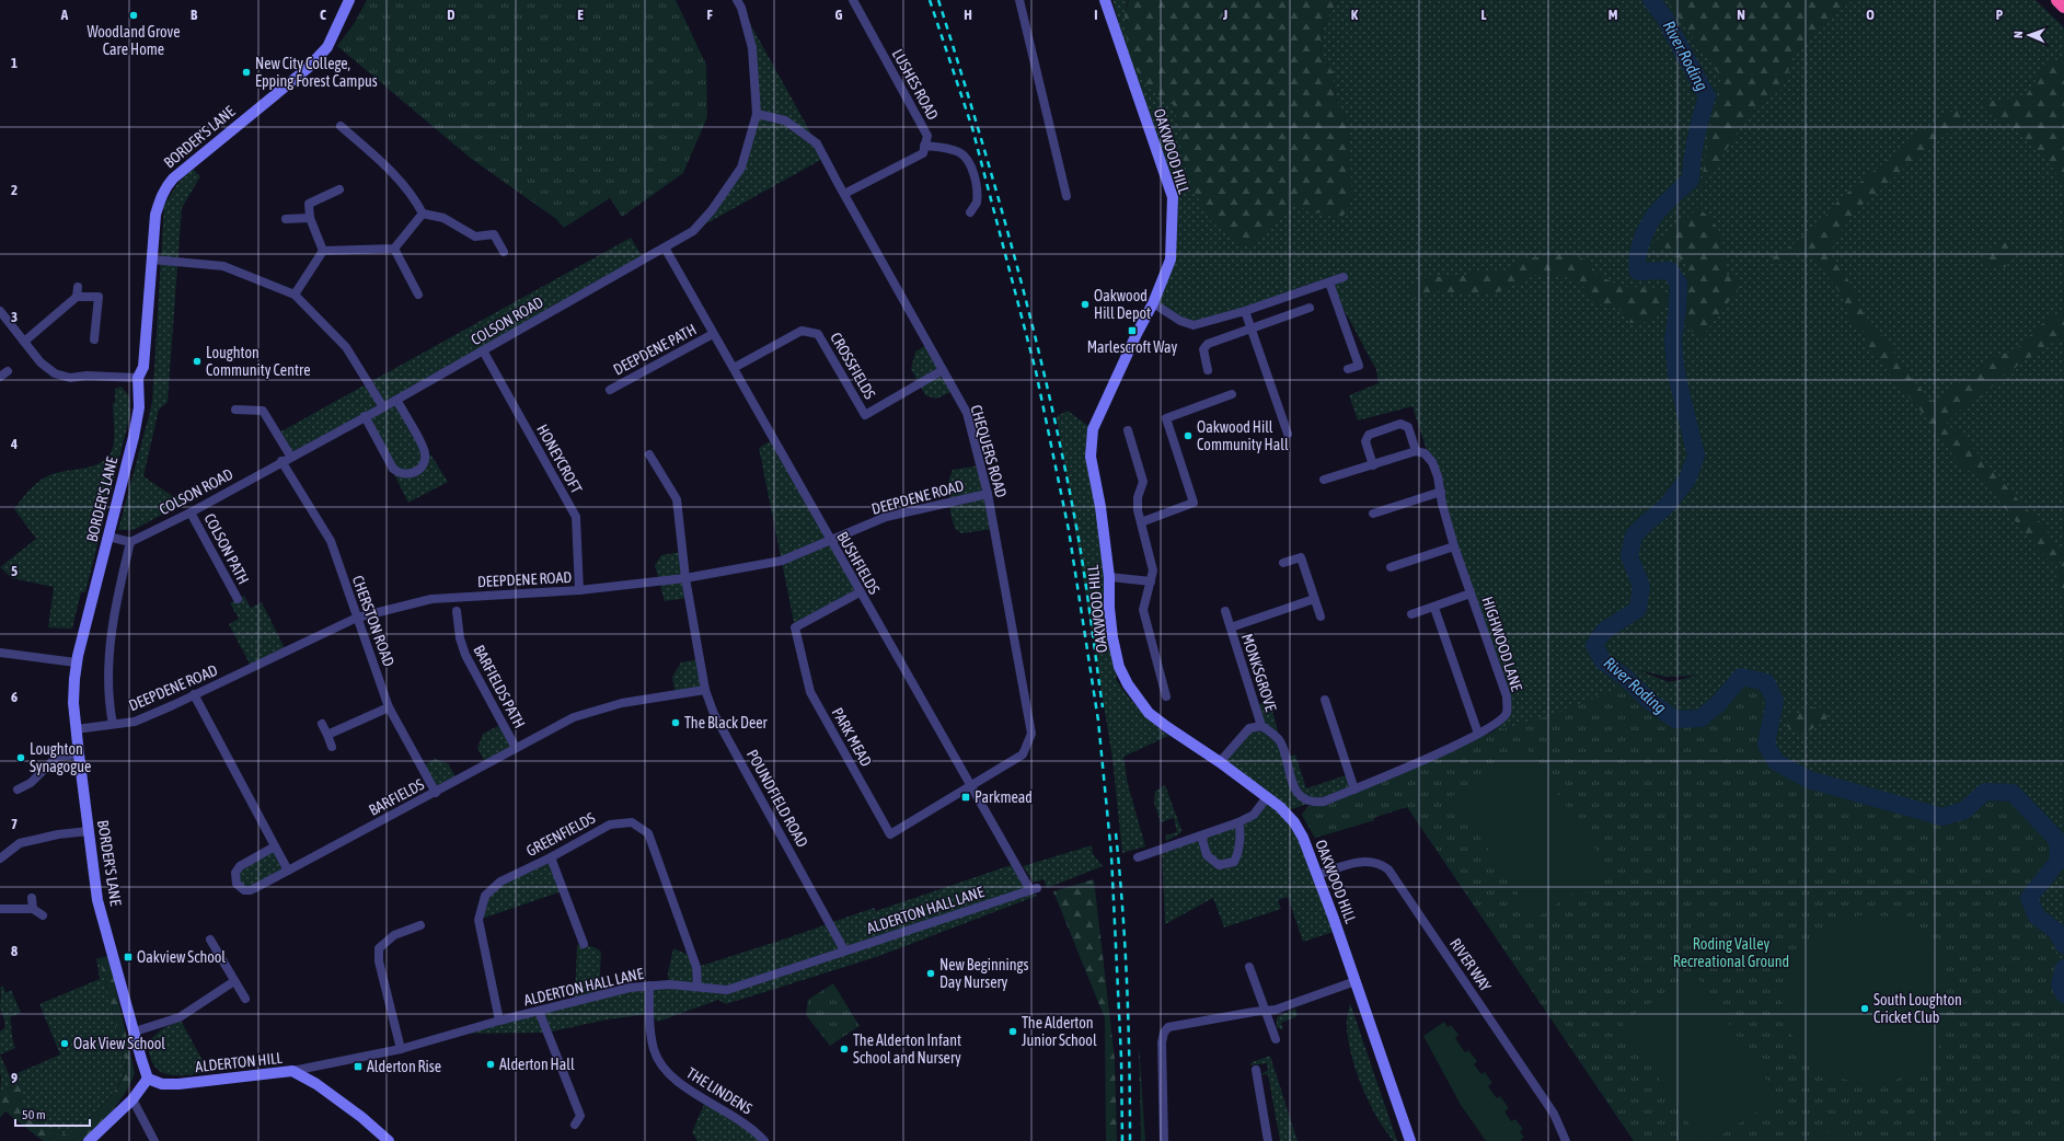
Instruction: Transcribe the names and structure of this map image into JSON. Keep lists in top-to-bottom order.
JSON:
{
  "streets": {
    "street": [
      "LUSHES ROAD",
      "BORDER'S LANE",
      "OAKWOOD HILL",
      "COLSON ROAD",
      "DEEPDENE PATH",
      "CROSSFIELDS",
      "CHEQUERS ROAD",
      "HONEYCROFT",
      "DEEPDENE ROAD",
      "COLSON PATH",
      "BUSHFIELDS",
      "CHERSTON ROAD",
      "HIGHWOOD LANE",
      "MONKSGROVE",
      "BARFIELDS PATH",
      "PARK MEAD",
      "BARFIELDS",
      "POUNDFIELD ROAD",
      "GREENFIELDS",
      "ALDERTON HALL LANE",
      "RIVER WAY",
      "ALDERTON HILL",
      "THE LINDENS"
    ]
  },
  "crossings": [
    ["BORDER'S LANE", "DEEPDENE ROAD"],
    ["BORDER'S LANE", "ALDERTON HILL"],
    ["OAKWOOD HILL", "RIVER WAY"],
    ["COLSON ROAD", "CHEQUERS ROAD"],
    ["COLSON ROAD", "HONEYCROFT"],
    ["COLSON ROAD", "COLSON PATH"],
    ["COLSON ROAD", "BUSHFIELDS"],
    ["COLSON ROAD", "CHERSTON ROAD"],
    ["DEEPDENE PATH", "BUSHFIELDS"],
    ["CROSSFIELDS", "CHEQUERS ROAD"],
    ["CROSSFIELDS", "BUSHFIELDS"],
    ["CHEQUERS ROAD", "DEEPDENE ROAD"],
    ["CHEQUERS ROAD", "BUSHFIELDS"],
    ["CHEQUERS ROAD", "PARK MEAD"],
    ["HONEYCROFT", "DEEPDENE ROAD"],
    ["DEEPDENE ROAD", "BUSHFIELDS"],
    ["DEEPDENE ROAD", "CHERSTON ROAD"],
    ["DEEPDENE ROAD", "POUNDFIELD ROAD"],
    ["BUSHFIELDS", "PARK MEAD"],
    ["BUSHFIELDS", "ALDERTON HALL LANE"],
    ["CHERSTON ROAD", "BARFIELDS"],
    ["HIGHWOOD LANE", "MONKSGROVE"],
    ["BARFIELDS PATH", "BARFIELDS"],
    ["BARFIELDS", "POUNDFIELD ROAD"],
    ["POUNDFIELD ROAD", "ALDERTON HALL LANE"],
    ["GREENFIELDS", "ALDERTON HALL LANE"],
    ["ALDERTON HALL LANE", "ALDERTON HILL"],
    ["ALDERTON HALL LANE", "THE LINDENS"]
  ],
  "water": ["River Roding"],
  "parks": ["Roding Valley Recreational Ground"],
  "places": {
    "other": [
      "Woodland Grove Care Home",
      "New City College, Epping Forest Campus",
      "Oakwood Hill Depot",
      "Loughton Community Centre",
      "Oakwood Hill Community Hall",
      "The Black Deer",
      "Loughton Synagogue",
      "New Beginnings Day Nursery",
      "South Loughton Cricket Club",
      "The Alderton Junior School",
      "Oak View School",
      "The Alderton Infant School and Nursery",
      "Alderton Hall"
    ],
    "transit": [
      "Marlescroft Way",
      "Parkmead",
      "Oakview School",
      "Alderton Rise"
    ]
  },
  "scale_bar": "50 m",
  "north": "left",
  "grid": {
    "columns": [
      "A",
      "B",
      "C",
      "D",
      "E",
      "F",
      "G",
      "H",
      "I",
      "J",
      "K",
      "L",
      "M",
      "N",
      "O",
      "P"
    ],
    "rows": [
      "1",
      "2",
      "3",
      "4",
      "5",
      "6",
      "7",
      "8",
      "9"
    ]
  }
}
